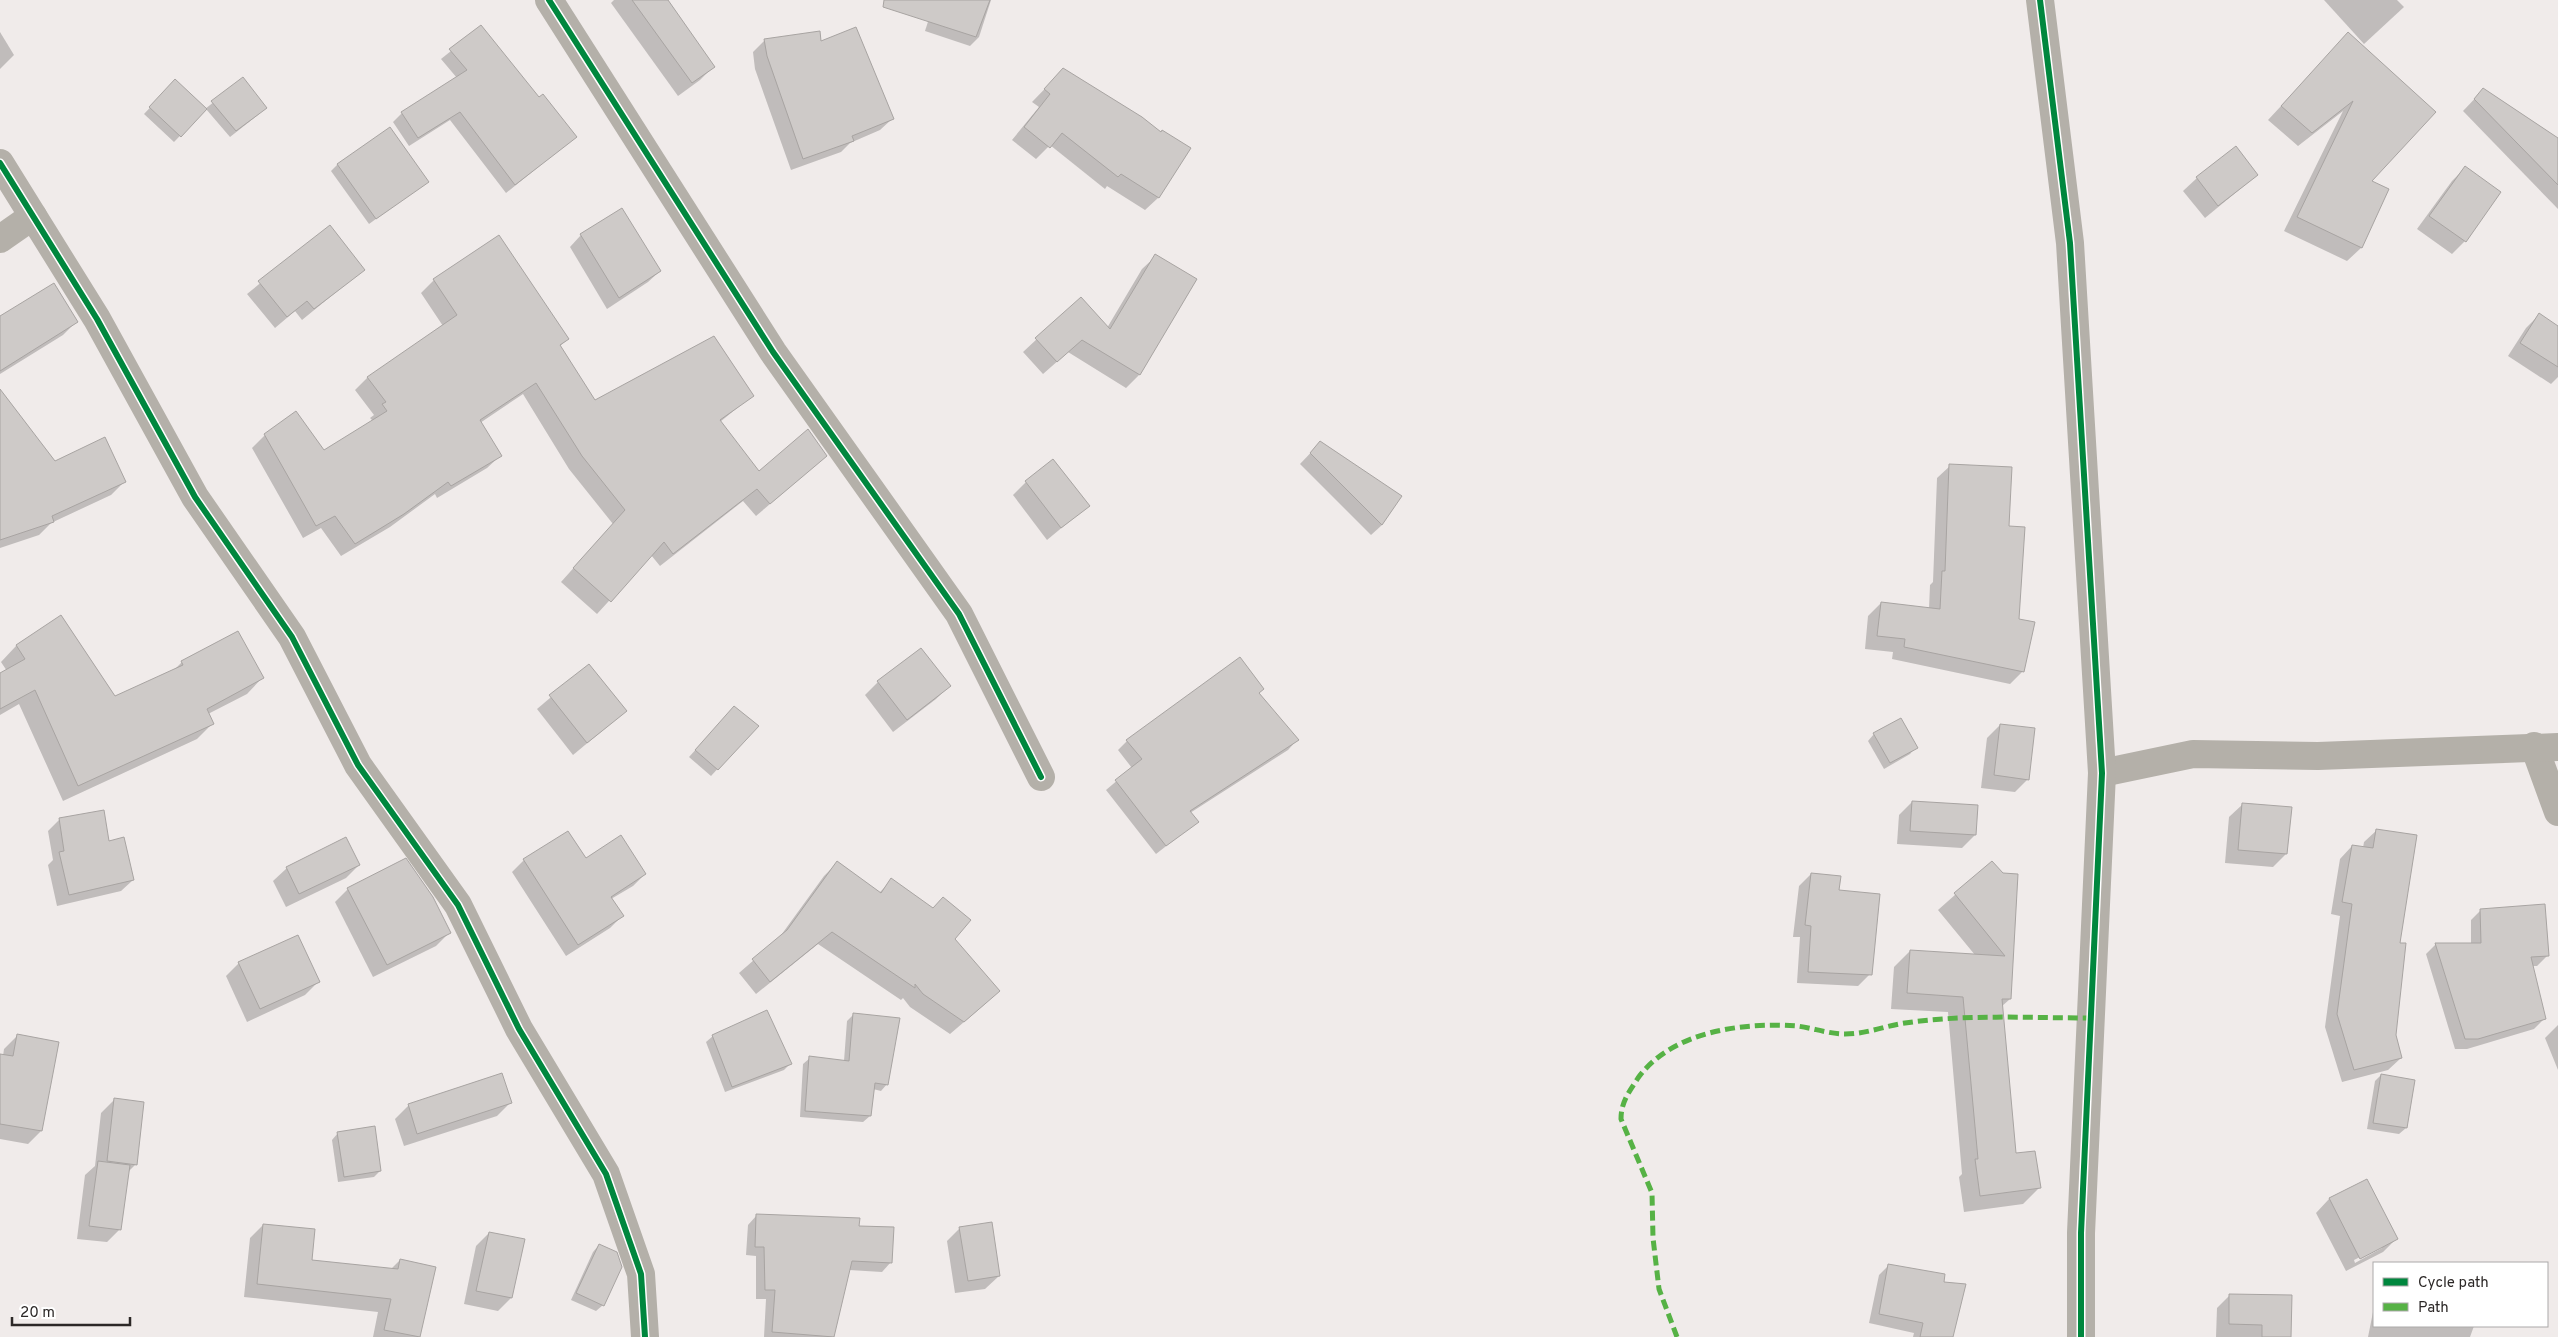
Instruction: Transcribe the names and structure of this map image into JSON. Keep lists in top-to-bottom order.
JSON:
{
  "legend": ["Cycle path", "Path"],
  "scale_bar": "20 m"
}
